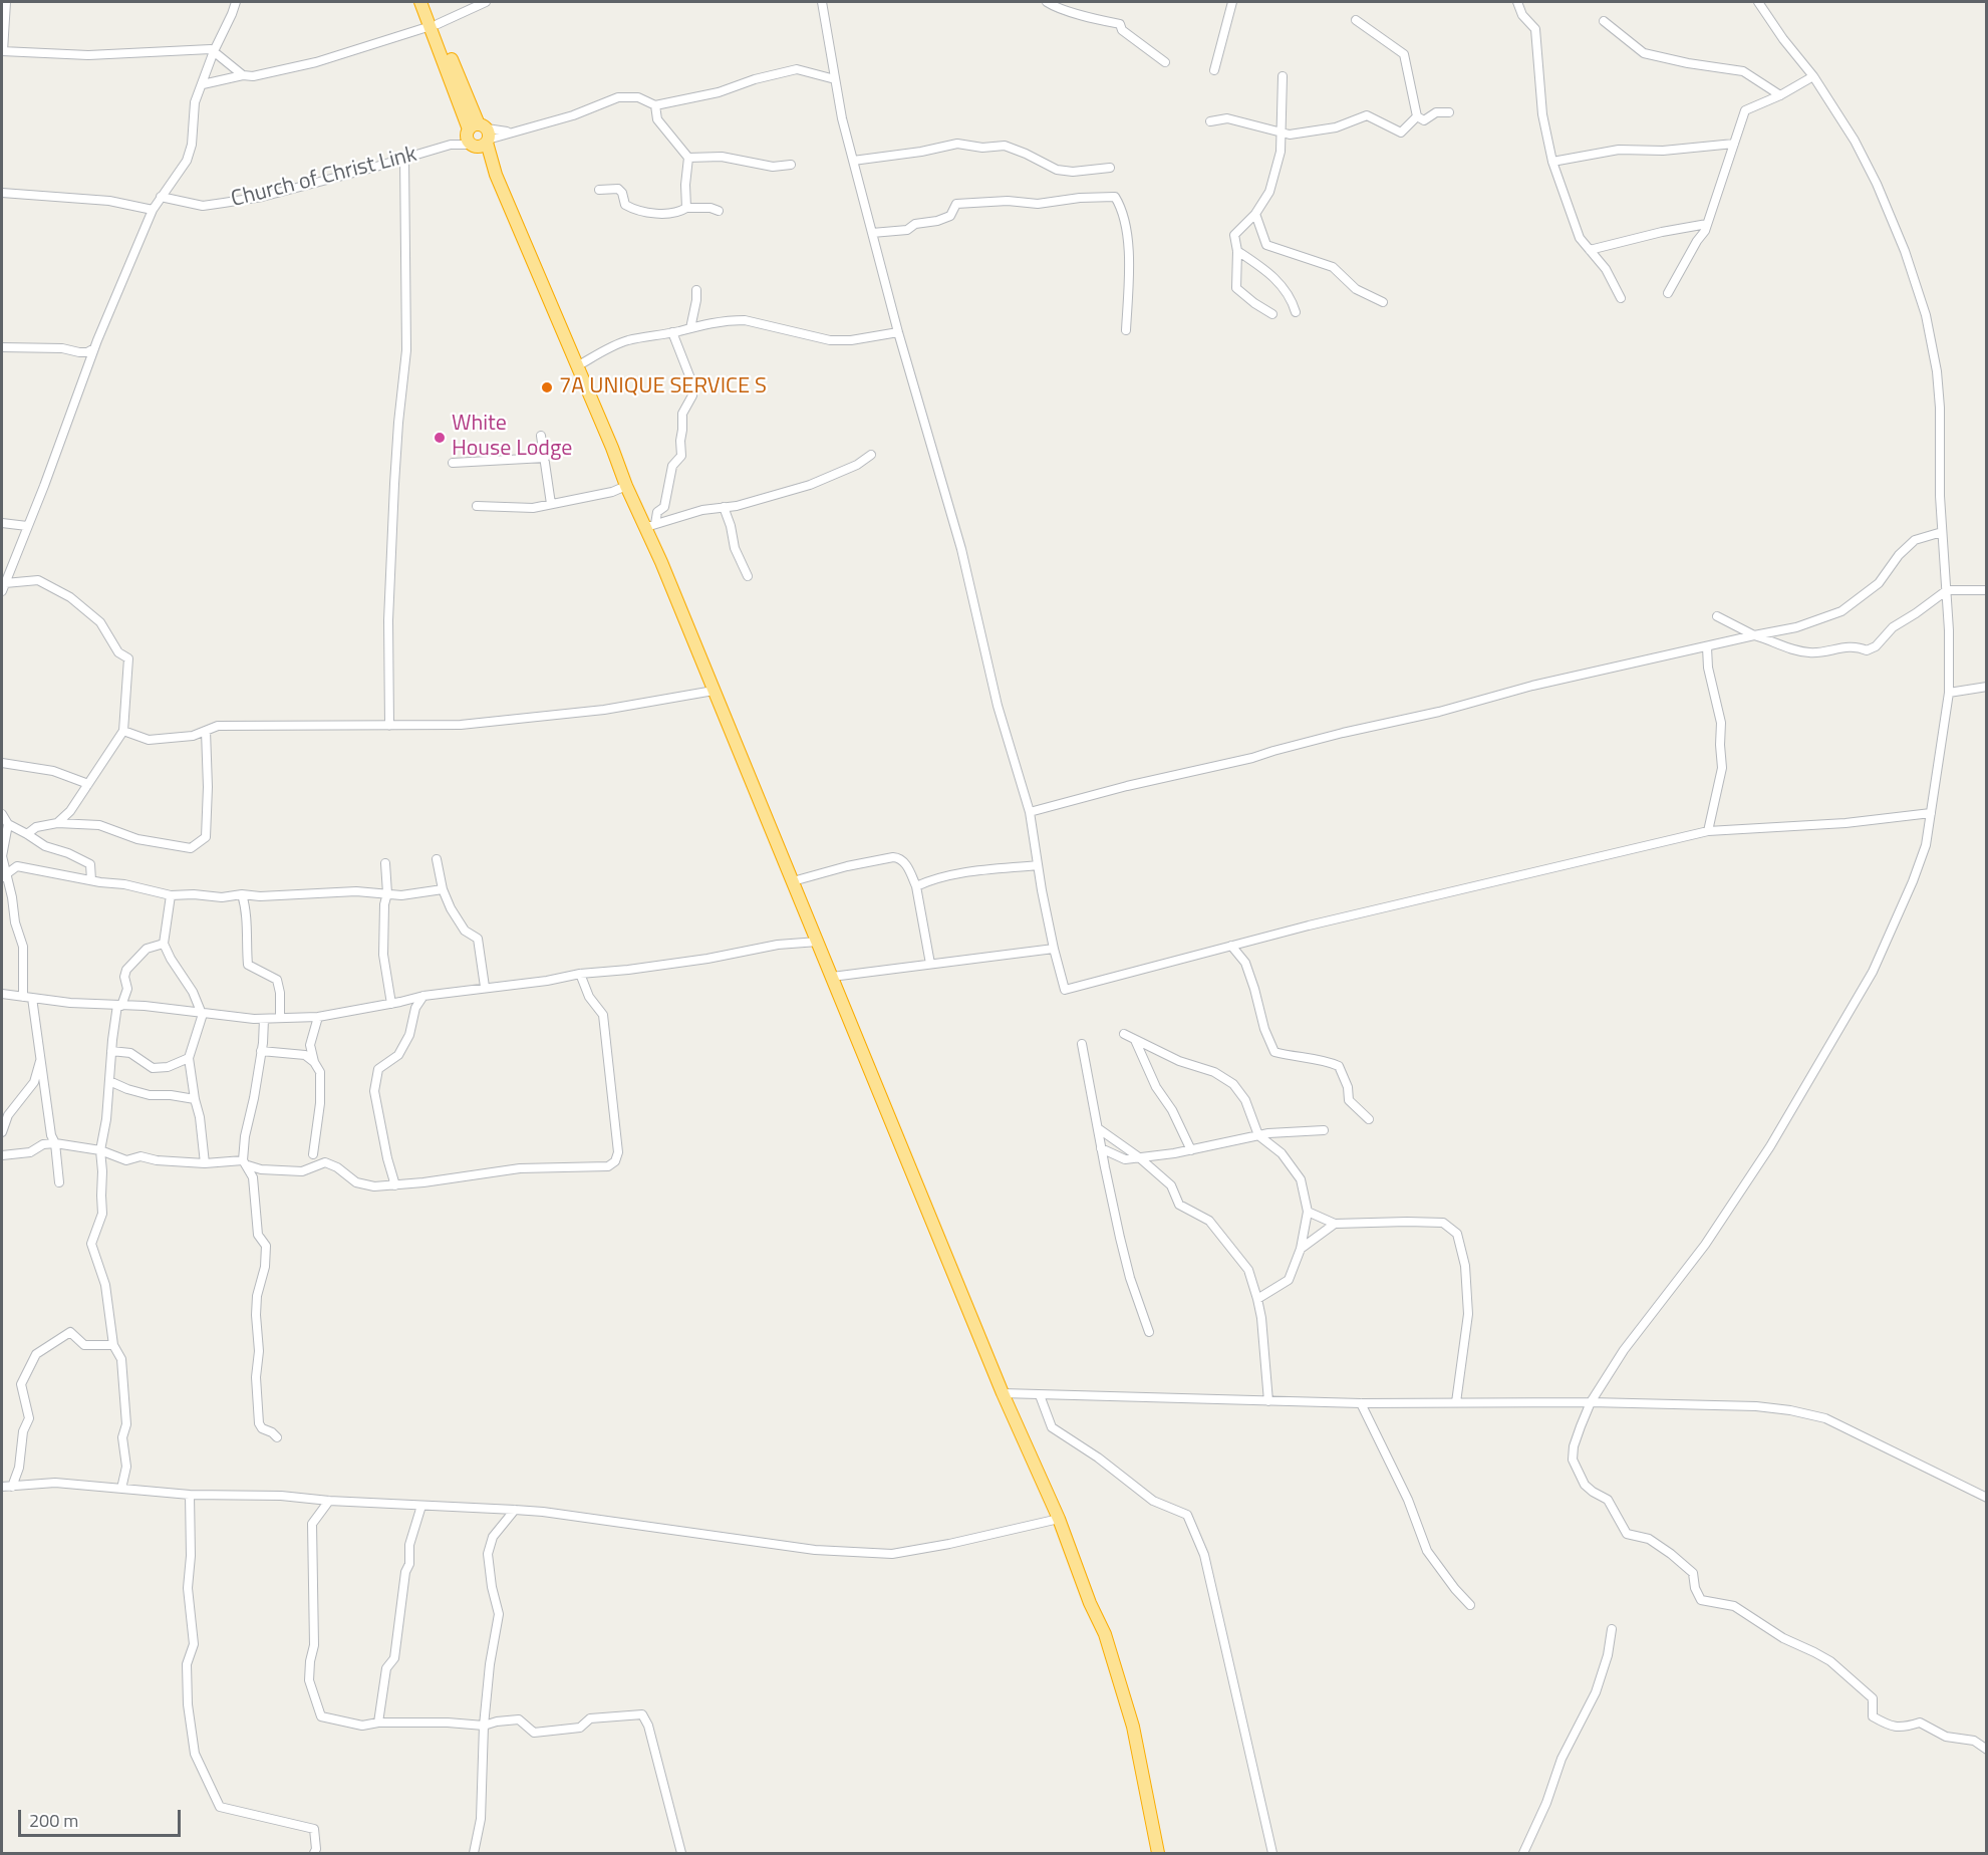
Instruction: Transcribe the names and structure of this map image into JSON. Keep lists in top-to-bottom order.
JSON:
{
  "streets": {
    "street": ["Church of Christ Link"]
  },
  "places": ["7A UNIQUE SERVICE S", "White House Lodge"],
  "scale_bar": "200 m"
}
